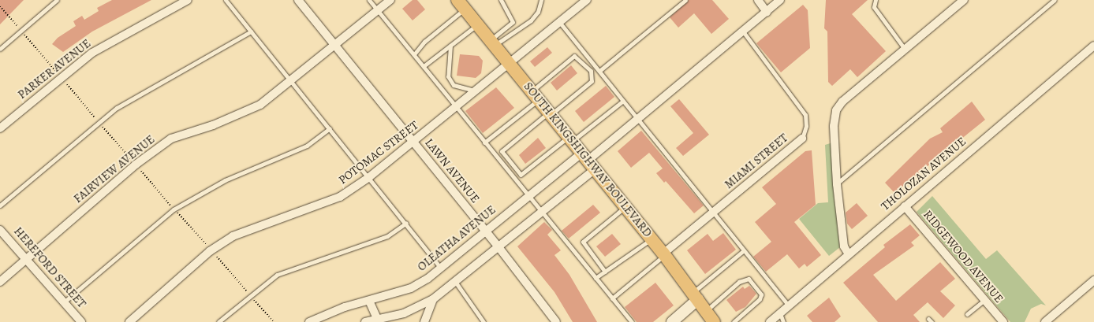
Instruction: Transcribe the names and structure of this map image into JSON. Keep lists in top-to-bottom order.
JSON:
{
  "streets": {
    "main road": ["SOUTH KINGSHIGHWAY BOULEVARD"],
    "street": [
      "PARKER AVENUE",
      "POTOMAC STREET",
      "MIAMI STREET",
      "FAIRVIEW AVENUE",
      "LAWN AVENUE",
      "THOLOZAN AVENUE",
      "OLEATHA AVENUE",
      "RIDGEWOOD AVENUE",
      "HEREFORD STREET"
    ]
  },
  "crossings": [
    ["POTOMAC STREET", "SOUTH KINGSHIGHWAY BOULEVARD"],
    ["POTOMAC STREET", "LAWN AVENUE"],
    ["SOUTH KINGSHIGHWAY BOULEVARD", "MIAMI STREET"],
    ["SOUTH KINGSHIGHWAY BOULEVARD", "OLEATHA AVENUE"],
    ["MIAMI STREET", "OLEATHA AVENUE"],
    ["FAIRVIEW AVENUE", "LAWN AVENUE"],
    ["FAIRVIEW AVENUE", "HEREFORD STREET"],
    ["LAWN AVENUE", "OLEATHA AVENUE"],
    ["THOLOZAN AVENUE", "RIDGEWOOD AVENUE"]
  ]
}
